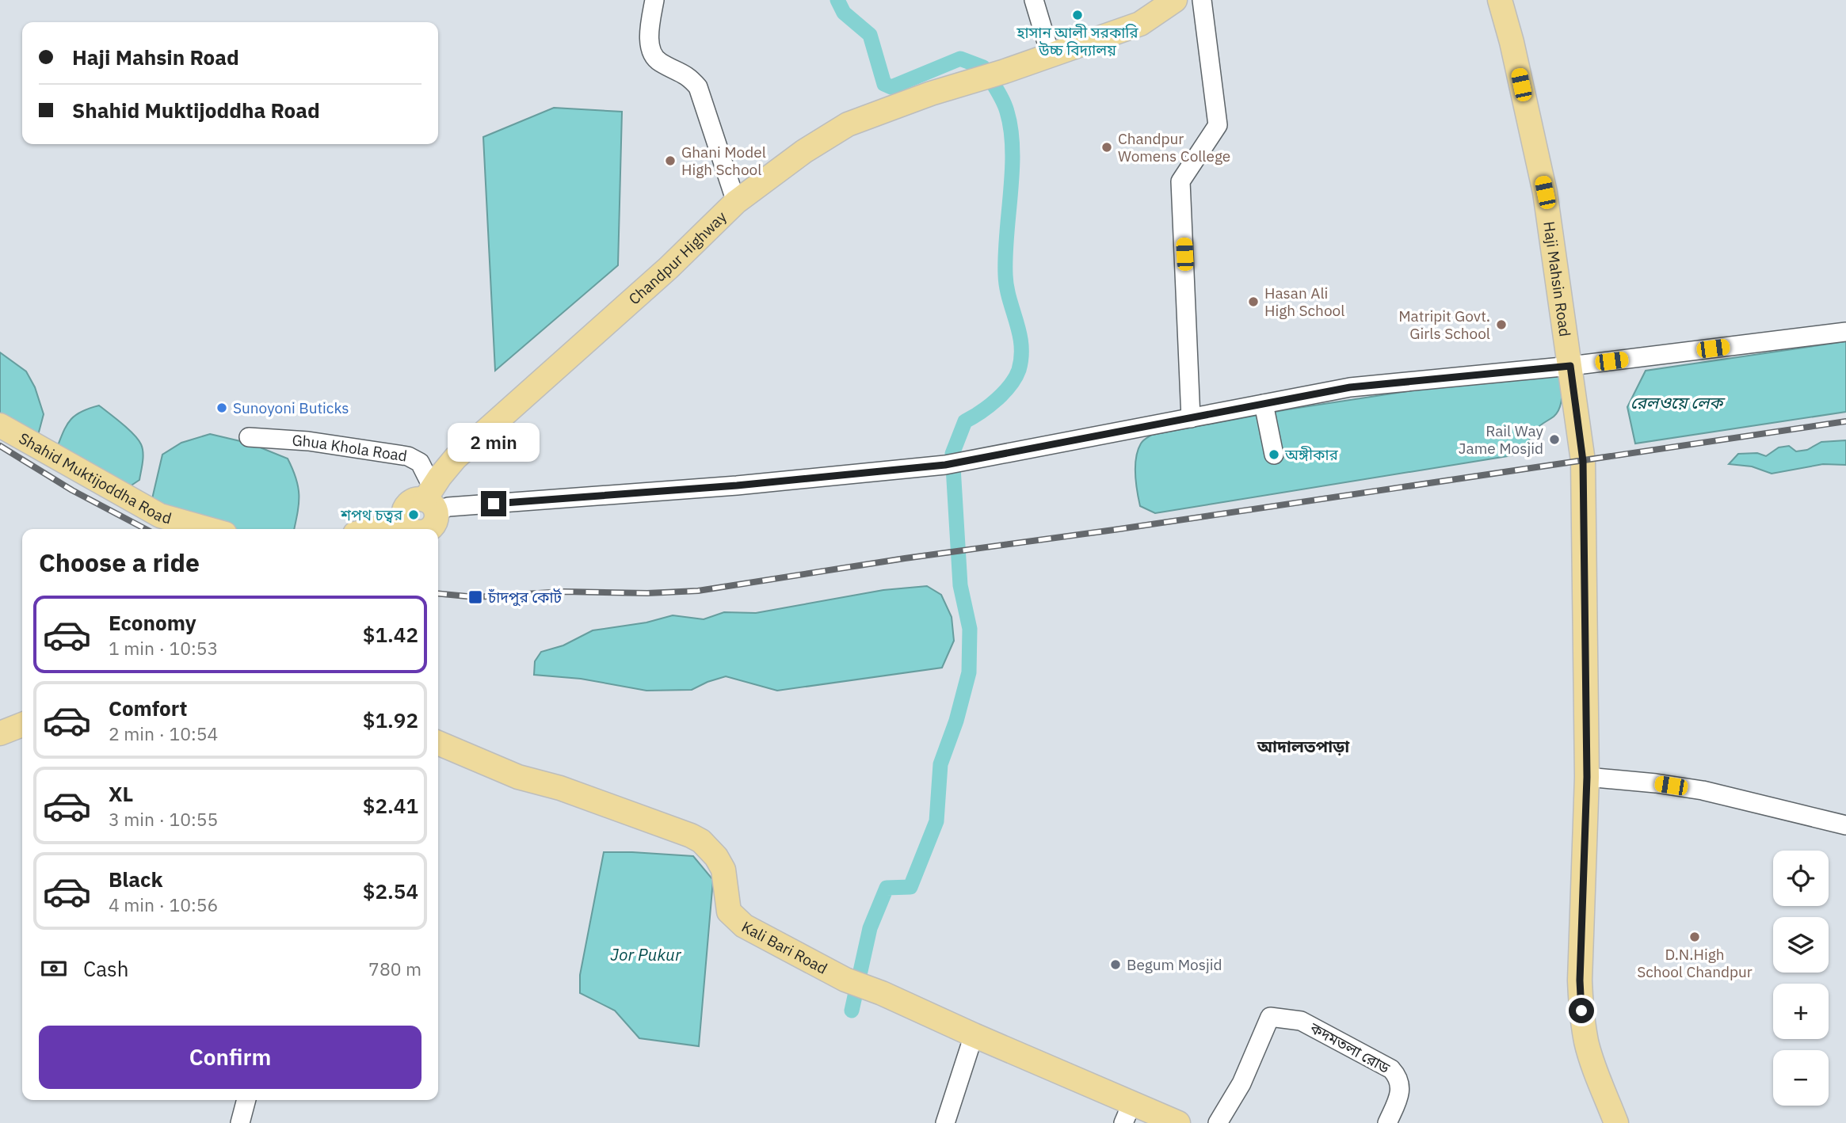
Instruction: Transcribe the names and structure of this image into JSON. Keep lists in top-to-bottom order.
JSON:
{
  "streets": {
    "main road": [
      "Chandpur Highway",
      "Haji Mahsin Road",
      "Shahid Muktijoddha Road",
      "Kali Bari Road"
    ],
    "street": ["Ghua Khola Road", "কদমতলা রোড"]
  },
  "crossings": [
    ["Chandpur Highway", "Ghua Khola Road"]
  ],
  "districts": ["আদালতপাড়া"],
  "water": ["রেলওয়ে লেক", "Jor Pukur"],
  "places": {
    "other": [
      "হাসান আলী সরকারি উচ্চ বিদ্যালয়",
      "Chandpur Womens College",
      "Ghani Model High School",
      "Hasan Ali High School",
      "Matripit Govt. Girls School",
      "Sunoyoni Buticks",
      "Rail Way Jame Mosjid",
      "অঙ্গীকার",
      "শপথ চত্বর",
      "D.N.High School Chandpur",
      "Begum Mosjid"
    ],
    "transit": ["চাঁদপুর কোর্ট"]
  },
  "page": {
    "banner": ["Haji Mahsin Road", "Shahid Muktijoddha Road"],
    "bubble": "2 min",
    "heading": "Choose a ride",
    "list": [
      {
        "name": "Economy",
        "note": "1 min · 10:53",
        "value": "$1.42"
      },
      {
        "name": "Comfort",
        "note": "2 min · 10:54",
        "value": "$1.92"
      },
      {
        "name": "XL",
        "note": "3 min · 10:55",
        "value": "$2.41"
      },
      {
        "name": "Black",
        "note": "4 min · 10:56",
        "value": "$2.54"
      }
    ],
    "map_buttons": ["+", "−"],
    "pay": ["Cash", "780 m"],
    "buttons": "Confirm"
  }
}
